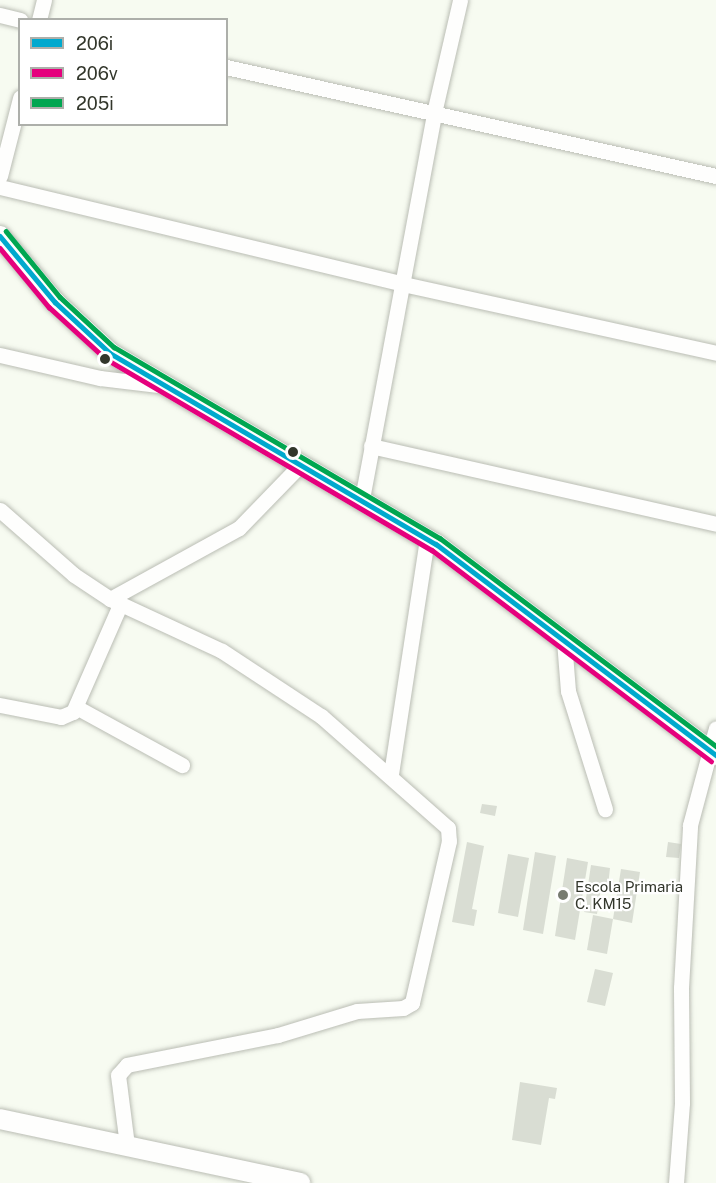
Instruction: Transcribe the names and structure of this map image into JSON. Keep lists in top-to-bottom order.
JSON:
{
  "places": ["Escola Primaria C. KM15"],
  "lines": ["transit line 205i", "transit line 206i", "transit line 206v"],
  "legend": ["206i", "206v", "205i"]
}
